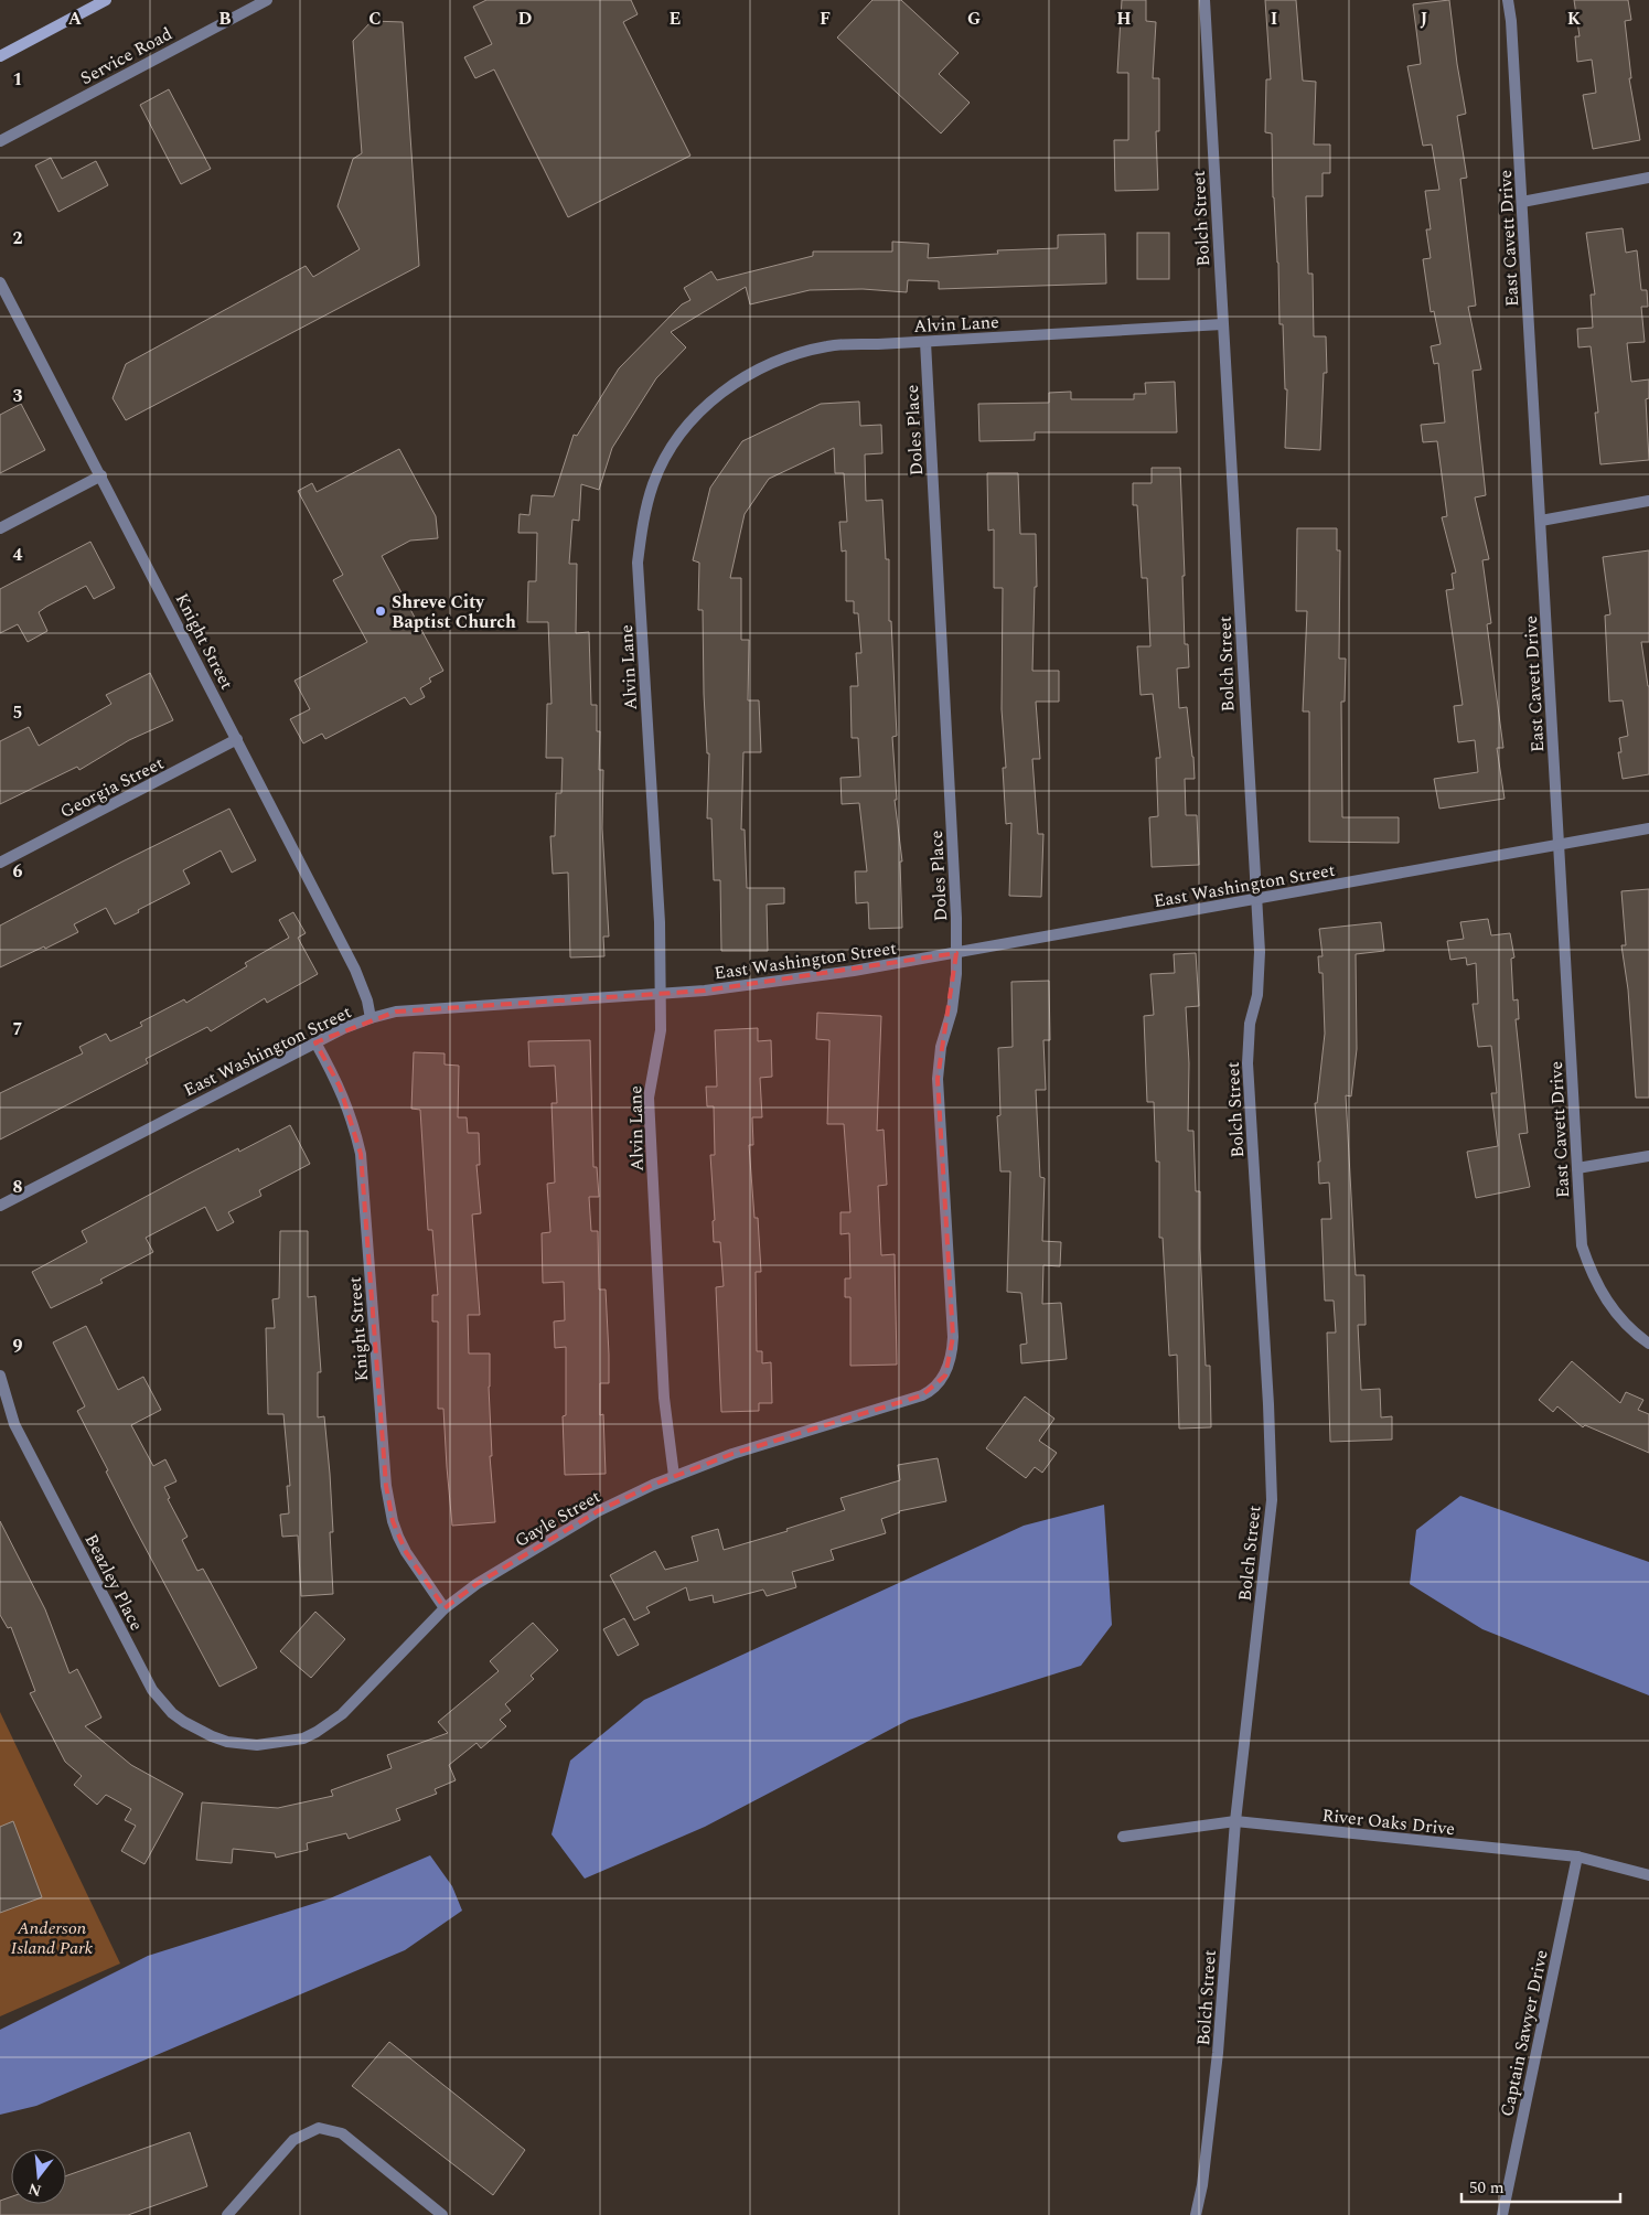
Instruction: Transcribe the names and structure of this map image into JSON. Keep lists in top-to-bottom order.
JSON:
{
  "streets": {
    "street": [
      "Service Road",
      "Bolch Street",
      "East Cavett Drive",
      "Alvin Lane",
      "Doles Place",
      "Knight Street",
      "Georgia Street",
      "East Washington Street",
      "Gayle Street",
      "Beazley Place",
      "River Oaks Drive",
      "Captain Sawyer Drive"
    ]
  },
  "crossings": [
    ["Bolch Street", "Alvin Lane"],
    ["Bolch Street", "East Washington Street"],
    ["Bolch Street", "River Oaks Drive"],
    ["East Cavett Drive", "East Washington Street"],
    ["Alvin Lane", "Doles Place"],
    ["Alvin Lane", "East Washington Street"],
    ["Alvin Lane", "Gayle Street"],
    ["Doles Place", "East Washington Street"],
    ["Doles Place", "Gayle Street"],
    ["Knight Street", "Georgia Street"],
    ["Knight Street", "East Washington Street"],
    ["Knight Street", "Gayle Street"],
    ["Gayle Street", "Beazley Place"],
    ["River Oaks Drive", "Captain Sawyer Drive"]
  ],
  "parks": ["Anderson Island Park"],
  "places": ["Shreve City Baptist Church"],
  "scale_bar": "50 m",
  "north": "bottom",
  "grid": {
    "columns": [
      "A",
      "B",
      "C",
      "D",
      "E",
      "F",
      "G",
      "H",
      "I",
      "J",
      "K"
    ],
    "rows": [
      "1",
      "2",
      "3",
      "4",
      "5",
      "6",
      "7",
      "8",
      "9"
    ]
  }
}
